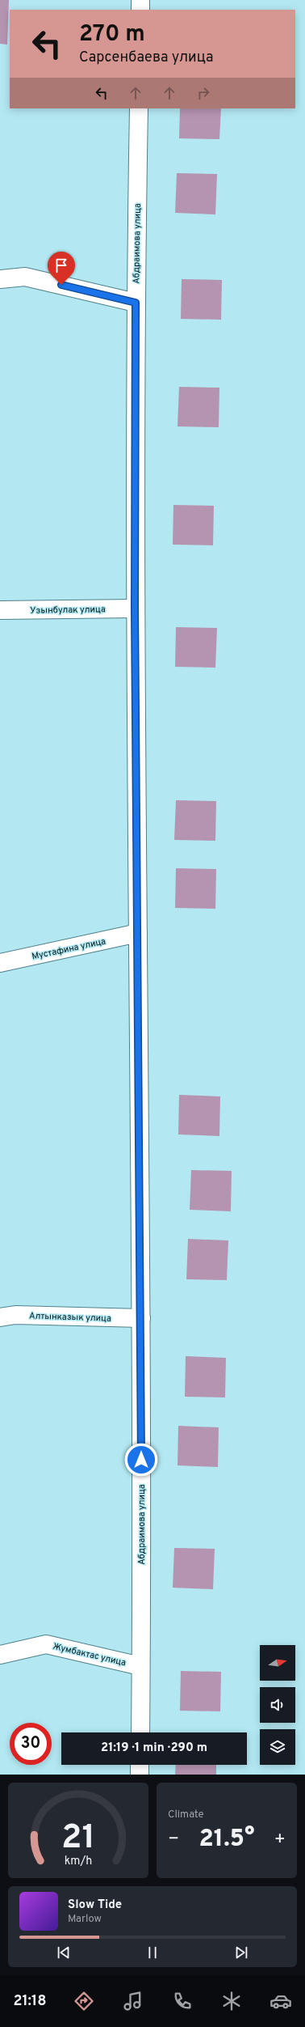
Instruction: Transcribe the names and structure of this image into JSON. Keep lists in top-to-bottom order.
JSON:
{
  "streets": {
    "street": [
      "Абдраимова улица",
      "Узынбулак улица",
      "Мустафина улица",
      "Алтынказык улица",
      "Жумбактас улица"
    ]
  },
  "crossings": [
    ["Абдраимова улица", "Узынбулак улица"],
    ["Абдраимова улица", "Мустафина улица"],
    ["Абдраимова улица", "Алтынказык улица"],
    ["Абдраимова улица", "Жумбактас улица"]
  ],
  "north": "right",
  "page": {
    "turn": ["270 m", "Сарсенбаева улица"],
    "limit": "30",
    "trip": "21:19 · 1 min · 290 m",
    "tile": "Climate",
    "heat": ["−", "21.5°", "+"],
    "song": ["Slow Tide", "Marlow"],
    "tabs": "21:18",
    "gauge": ["21", "km/h"]
  }
}
